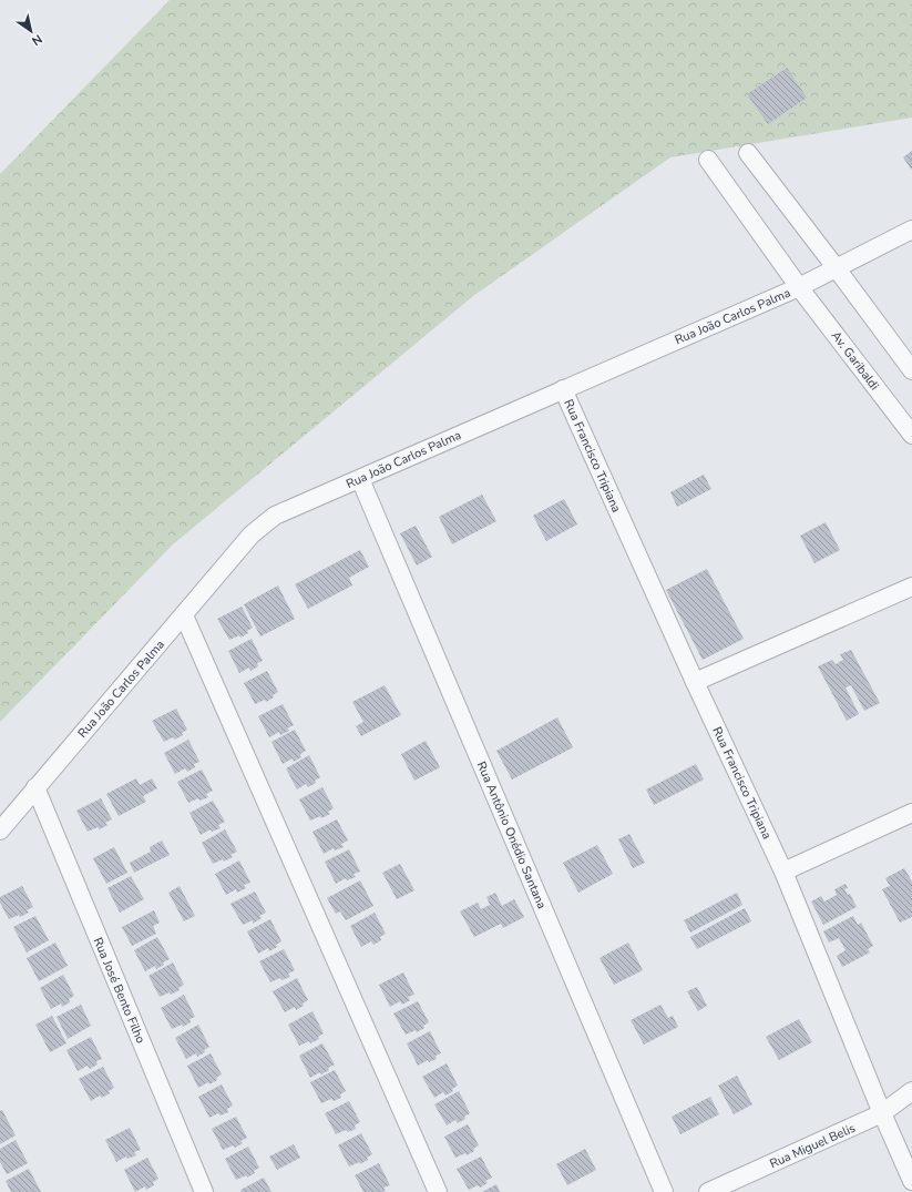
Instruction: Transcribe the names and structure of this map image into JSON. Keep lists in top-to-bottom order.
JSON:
{
  "streets": {
    "street": [
      "Rua João Carlos Palma",
      "Av. Garibaldi",
      "Rua Francisco Tripiana",
      "Rua Antônio Onédio Santana",
      "Rua José Bento Filho",
      "Rua Miguel Belis"
    ]
  },
  "crossings": [
    ["Rua João Carlos Palma", "Av. Garibaldi"],
    ["Rua João Carlos Palma", "Rua Francisco Tripiana"],
    ["Rua João Carlos Palma", "Rua Antônio Onédio Santana"],
    ["Rua João Carlos Palma", "Rua José Bento Filho"],
    ["Rua Francisco Tripiana", "Rua Miguel Belis"]
  ],
  "north": "bottom right"
}
